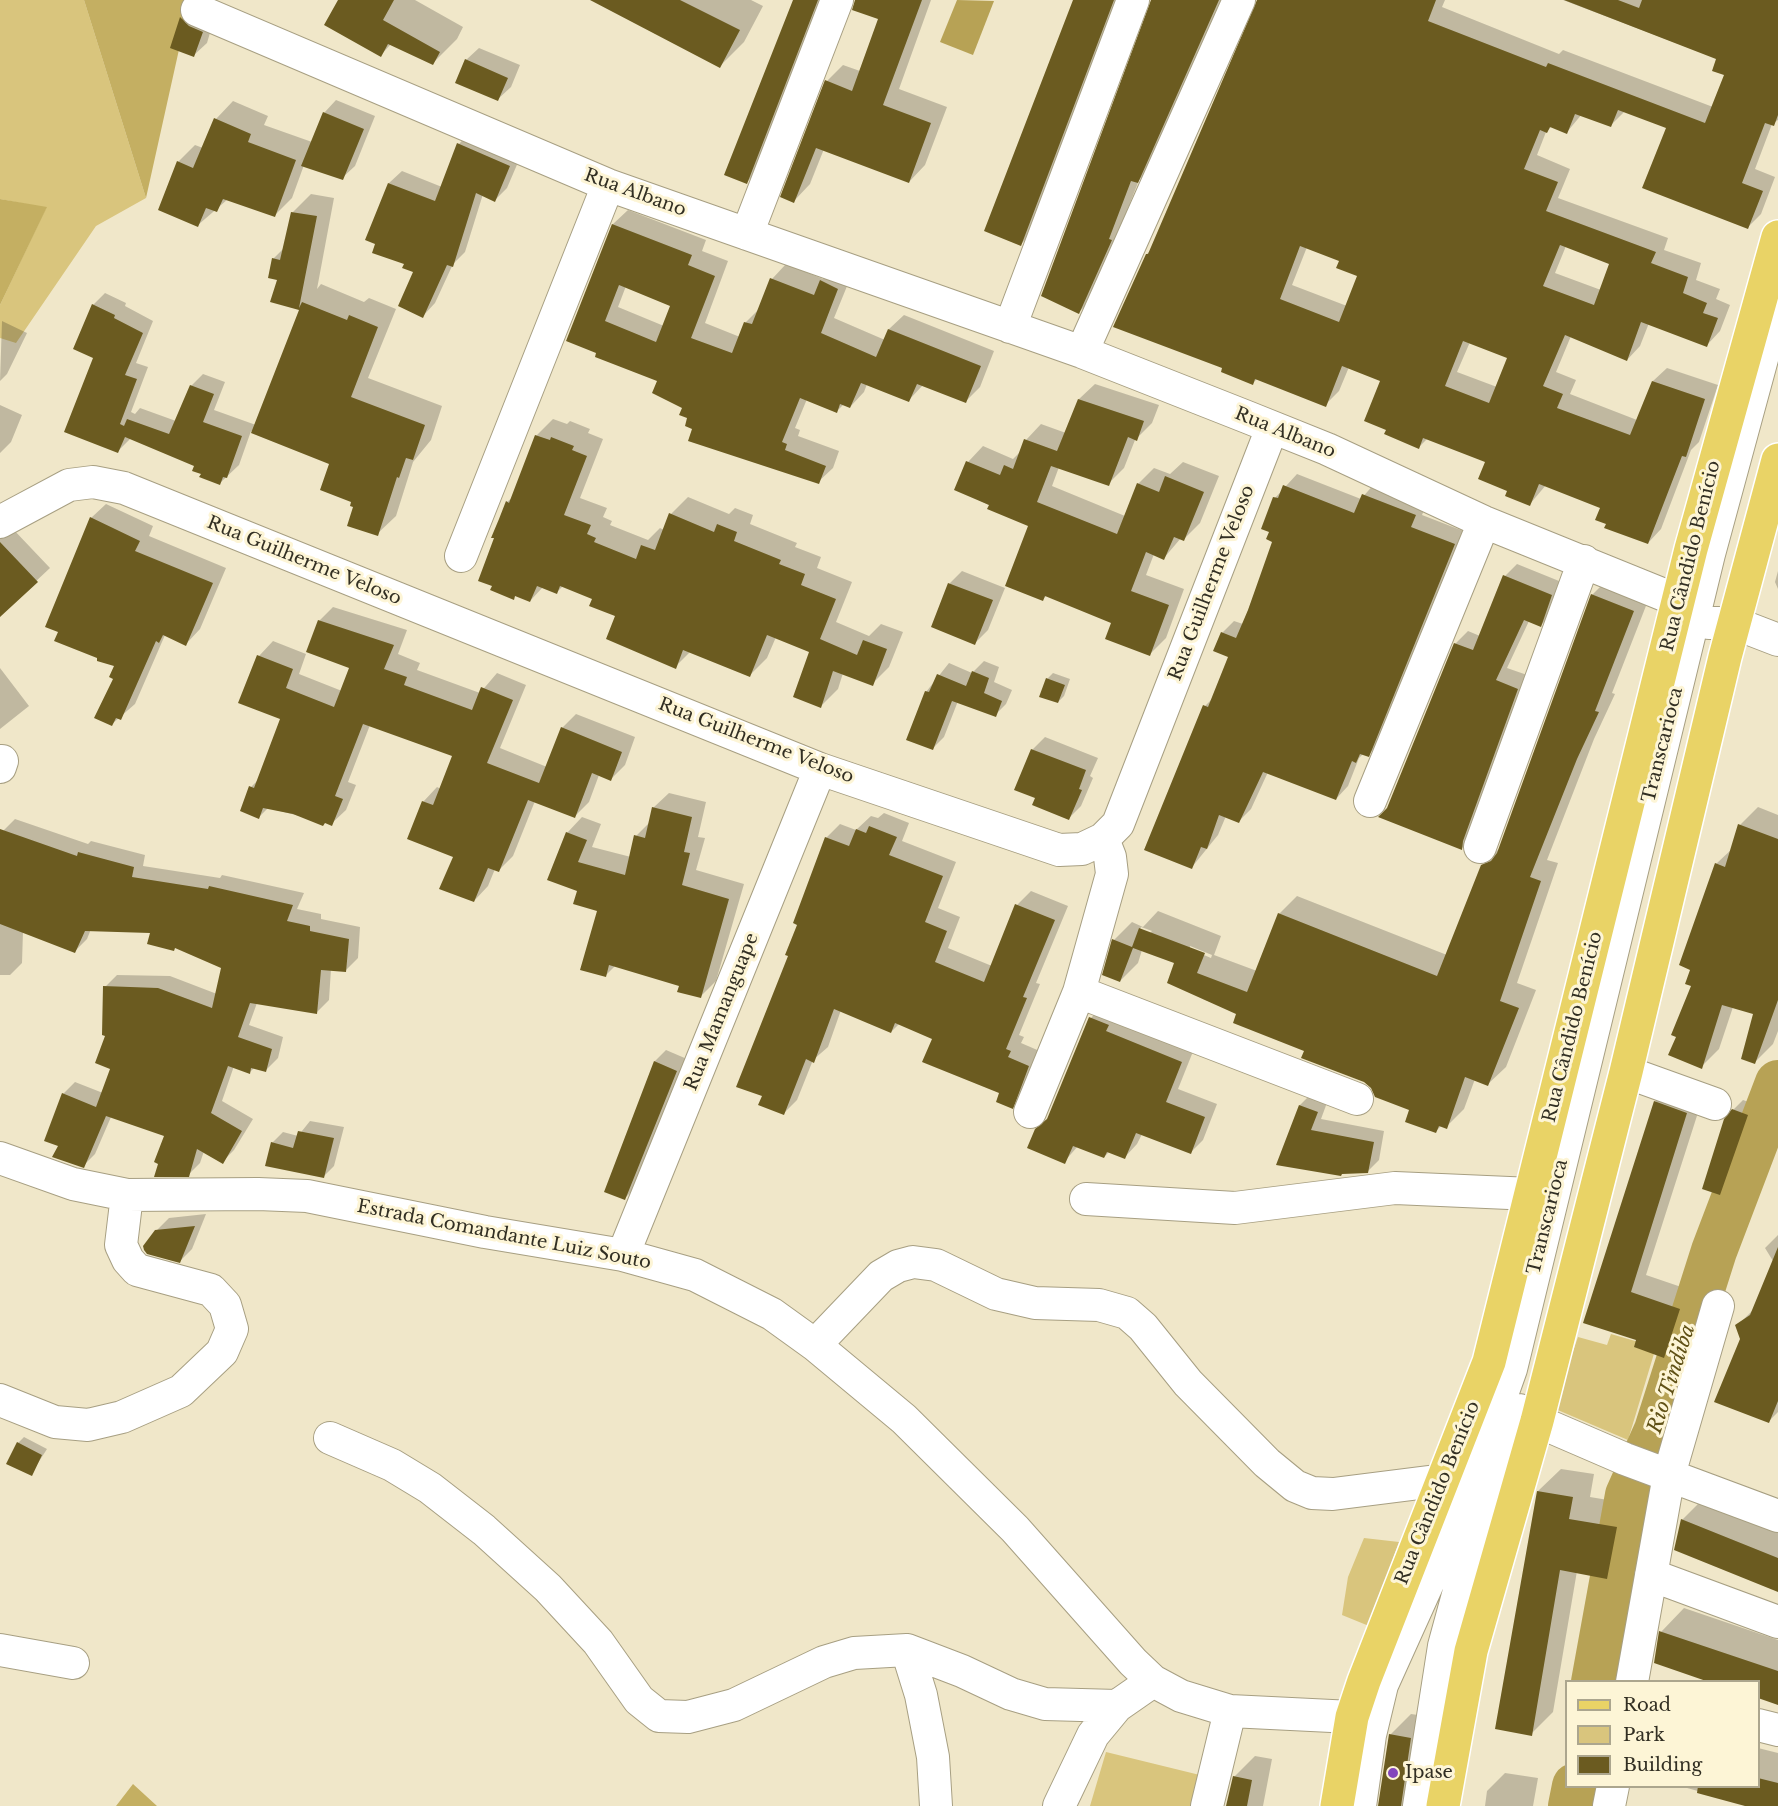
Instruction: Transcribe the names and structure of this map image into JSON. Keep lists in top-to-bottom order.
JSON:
{
  "streets": {
    "main road": ["Rua Cândido Benício"],
    "street": [
      "Rua Albano",
      "Rua Guilherme Veloso",
      "Transcarioca",
      "Rua Mamanguape",
      "Estrada Comandante Luiz Souto"
    ]
  },
  "crossings": [
    ["Rua Albano", "Rua Cândido Benício"],
    ["Rua Albano", "Rua Guilherme Veloso"],
    ["Rua Albano", "Transcarioca"],
    ["Rua Cândido Benício", "Transcarioca"],
    ["Rua Cândido Benício", "Estrada Comandante Luiz Souto"],
    ["Rua Guilherme Veloso", "Rua Mamanguape"],
    ["Rua Mamanguape", "Estrada Comandante Luiz Souto"]
  ],
  "water": ["Rio Tindiba"],
  "places": ["Ipase"],
  "legend": ["Road", "Park", "Building"]
}
